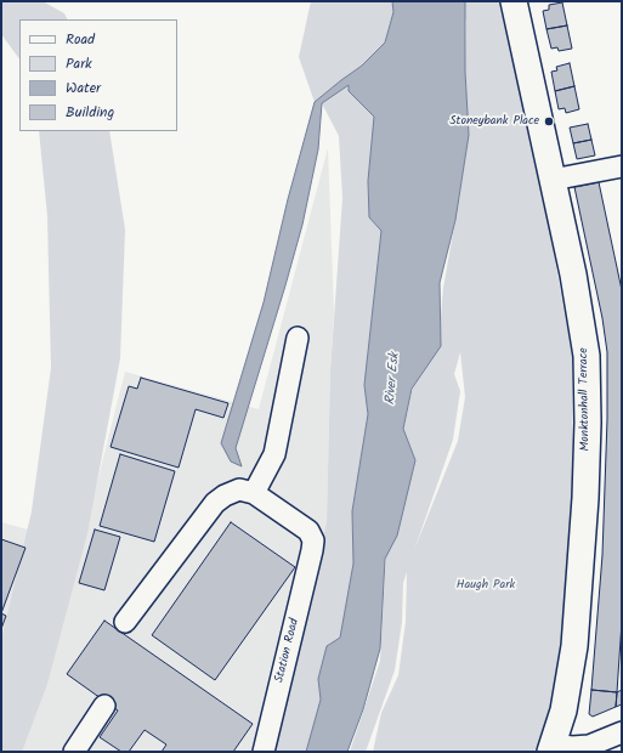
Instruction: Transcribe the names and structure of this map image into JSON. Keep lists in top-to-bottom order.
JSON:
{
  "streets": {
    "main road": ["Monktonhall Terrace"],
    "street": ["Station Road"]
  },
  "water": ["River Esk"],
  "parks": ["Haugh Park"],
  "places": ["Stoneybank Place"],
  "legend": [
    "Road",
    "Park",
    "Water",
    "Building"
  ]
}
